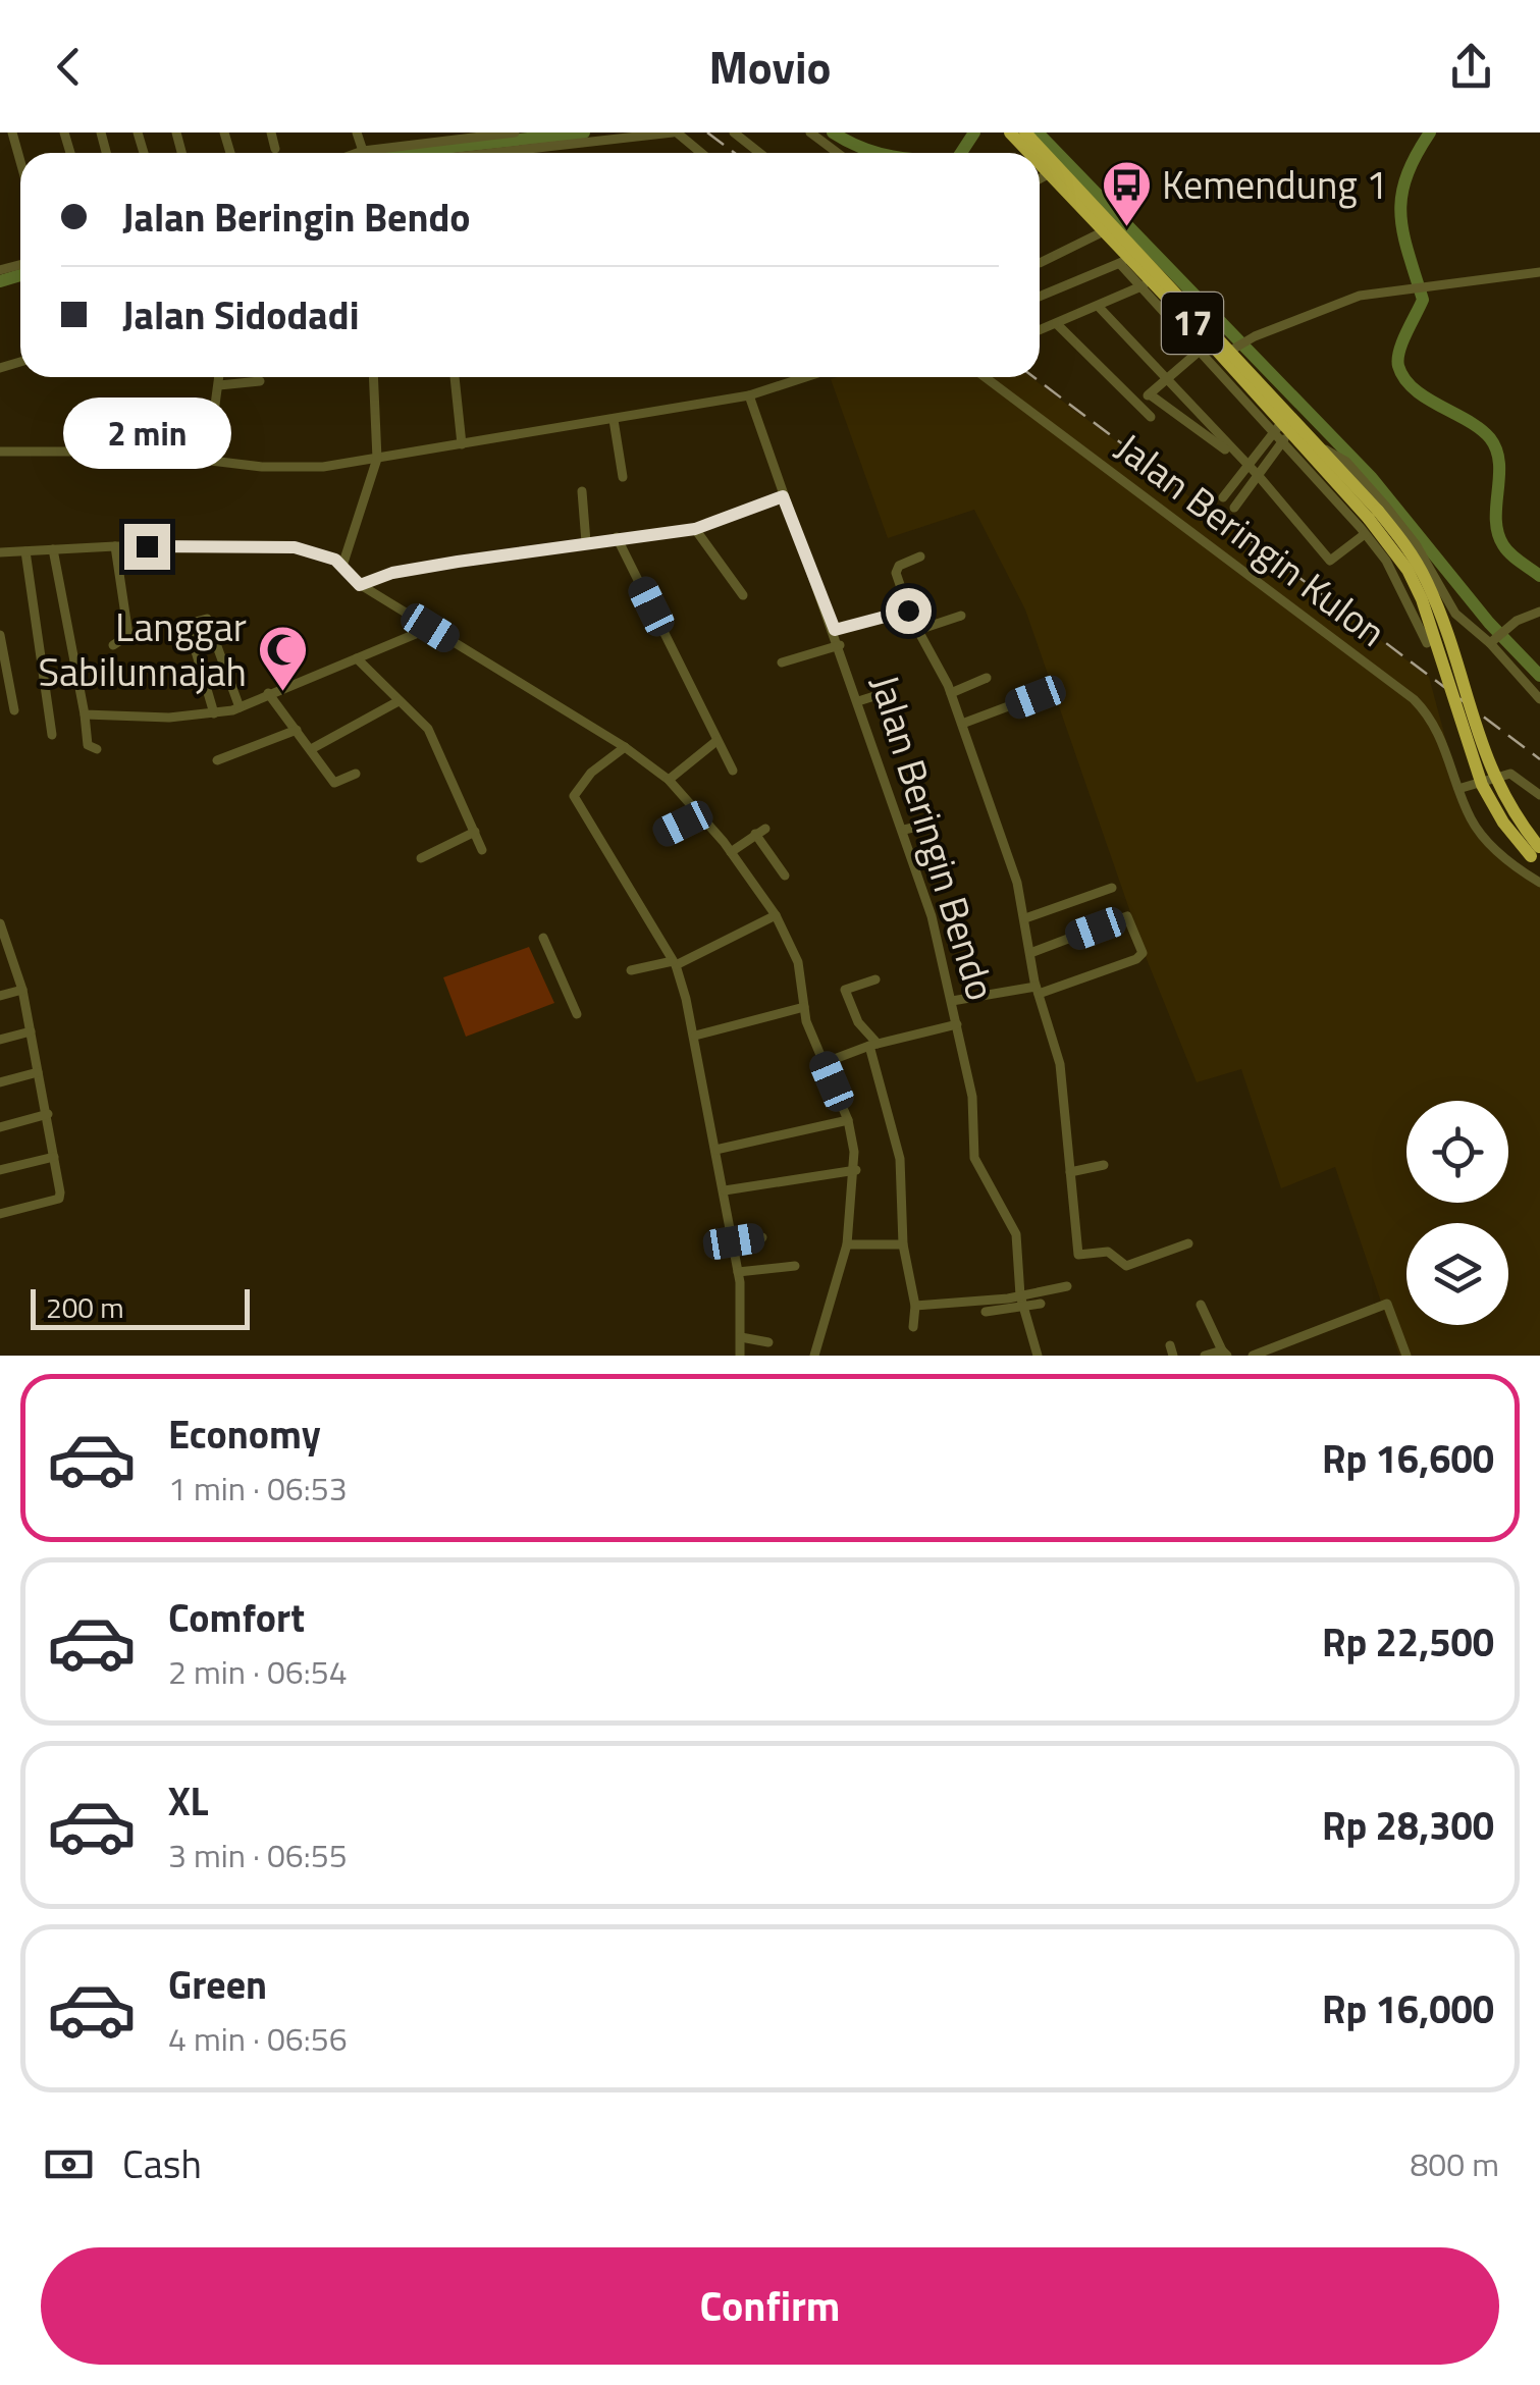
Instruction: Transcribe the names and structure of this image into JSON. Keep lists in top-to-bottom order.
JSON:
{
  "streets": {
    "highway": ["17"],
    "street": ["Jalan Beringin Kulon", "Jalan Beringin Bendo"]
  },
  "places": {
    "bus stop": ["Kemendung 1"],
    "mosque": ["Langgar Sabilunnajah"]
  },
  "scale_bar": "200 m",
  "page": {
    "header": "Movio",
    "banner": ["Jalan Beringin Bendo", "Jalan Sidodadi"],
    "bubble": "2 min",
    "scale": "200 m",
    "list": [
      {
        "name": "Economy",
        "note": "1 min · 06:53",
        "value": "Rp 16,600"
      },
      {
        "name": "Comfort",
        "note": "2 min · 06:54",
        "value": "Rp 22,500"
      },
      {
        "name": "XL",
        "note": "3 min · 06:55",
        "value": "Rp 28,300"
      },
      {
        "name": "Green",
        "note": "4 min · 06:56",
        "value": "Rp 16,000"
      }
    ],
    "pay": ["Cash", "800 m"],
    "buttons": "Confirm"
  }
}
